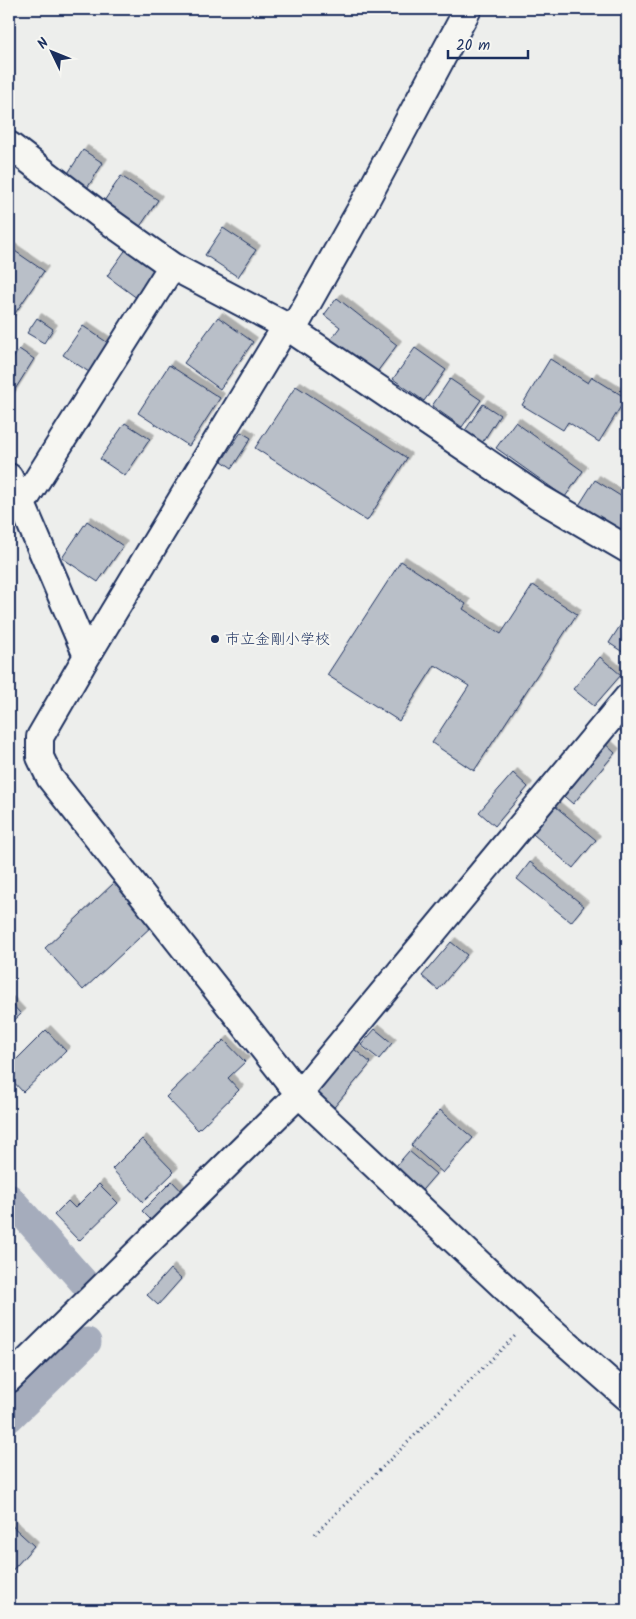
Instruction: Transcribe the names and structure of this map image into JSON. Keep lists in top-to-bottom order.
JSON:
{
  "places": ["市立金剛小学校"],
  "scale_bar": "20 m",
  "north": "top left"
}
